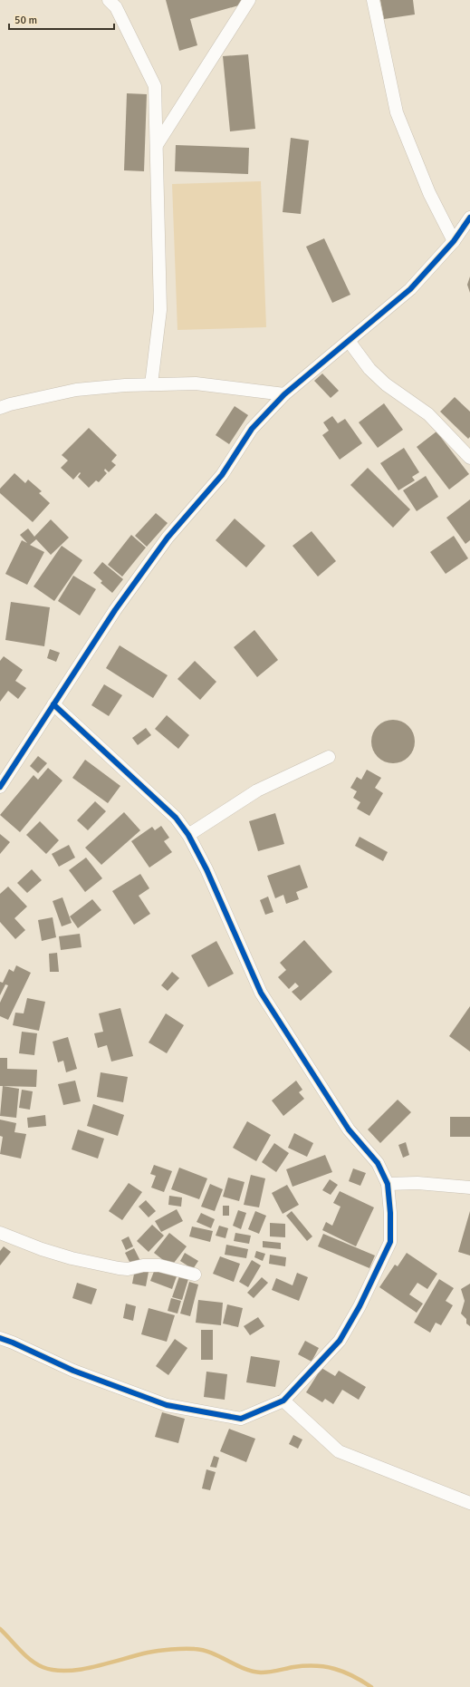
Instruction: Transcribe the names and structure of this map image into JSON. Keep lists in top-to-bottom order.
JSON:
{
  "scale_bar": "50 m"
}
